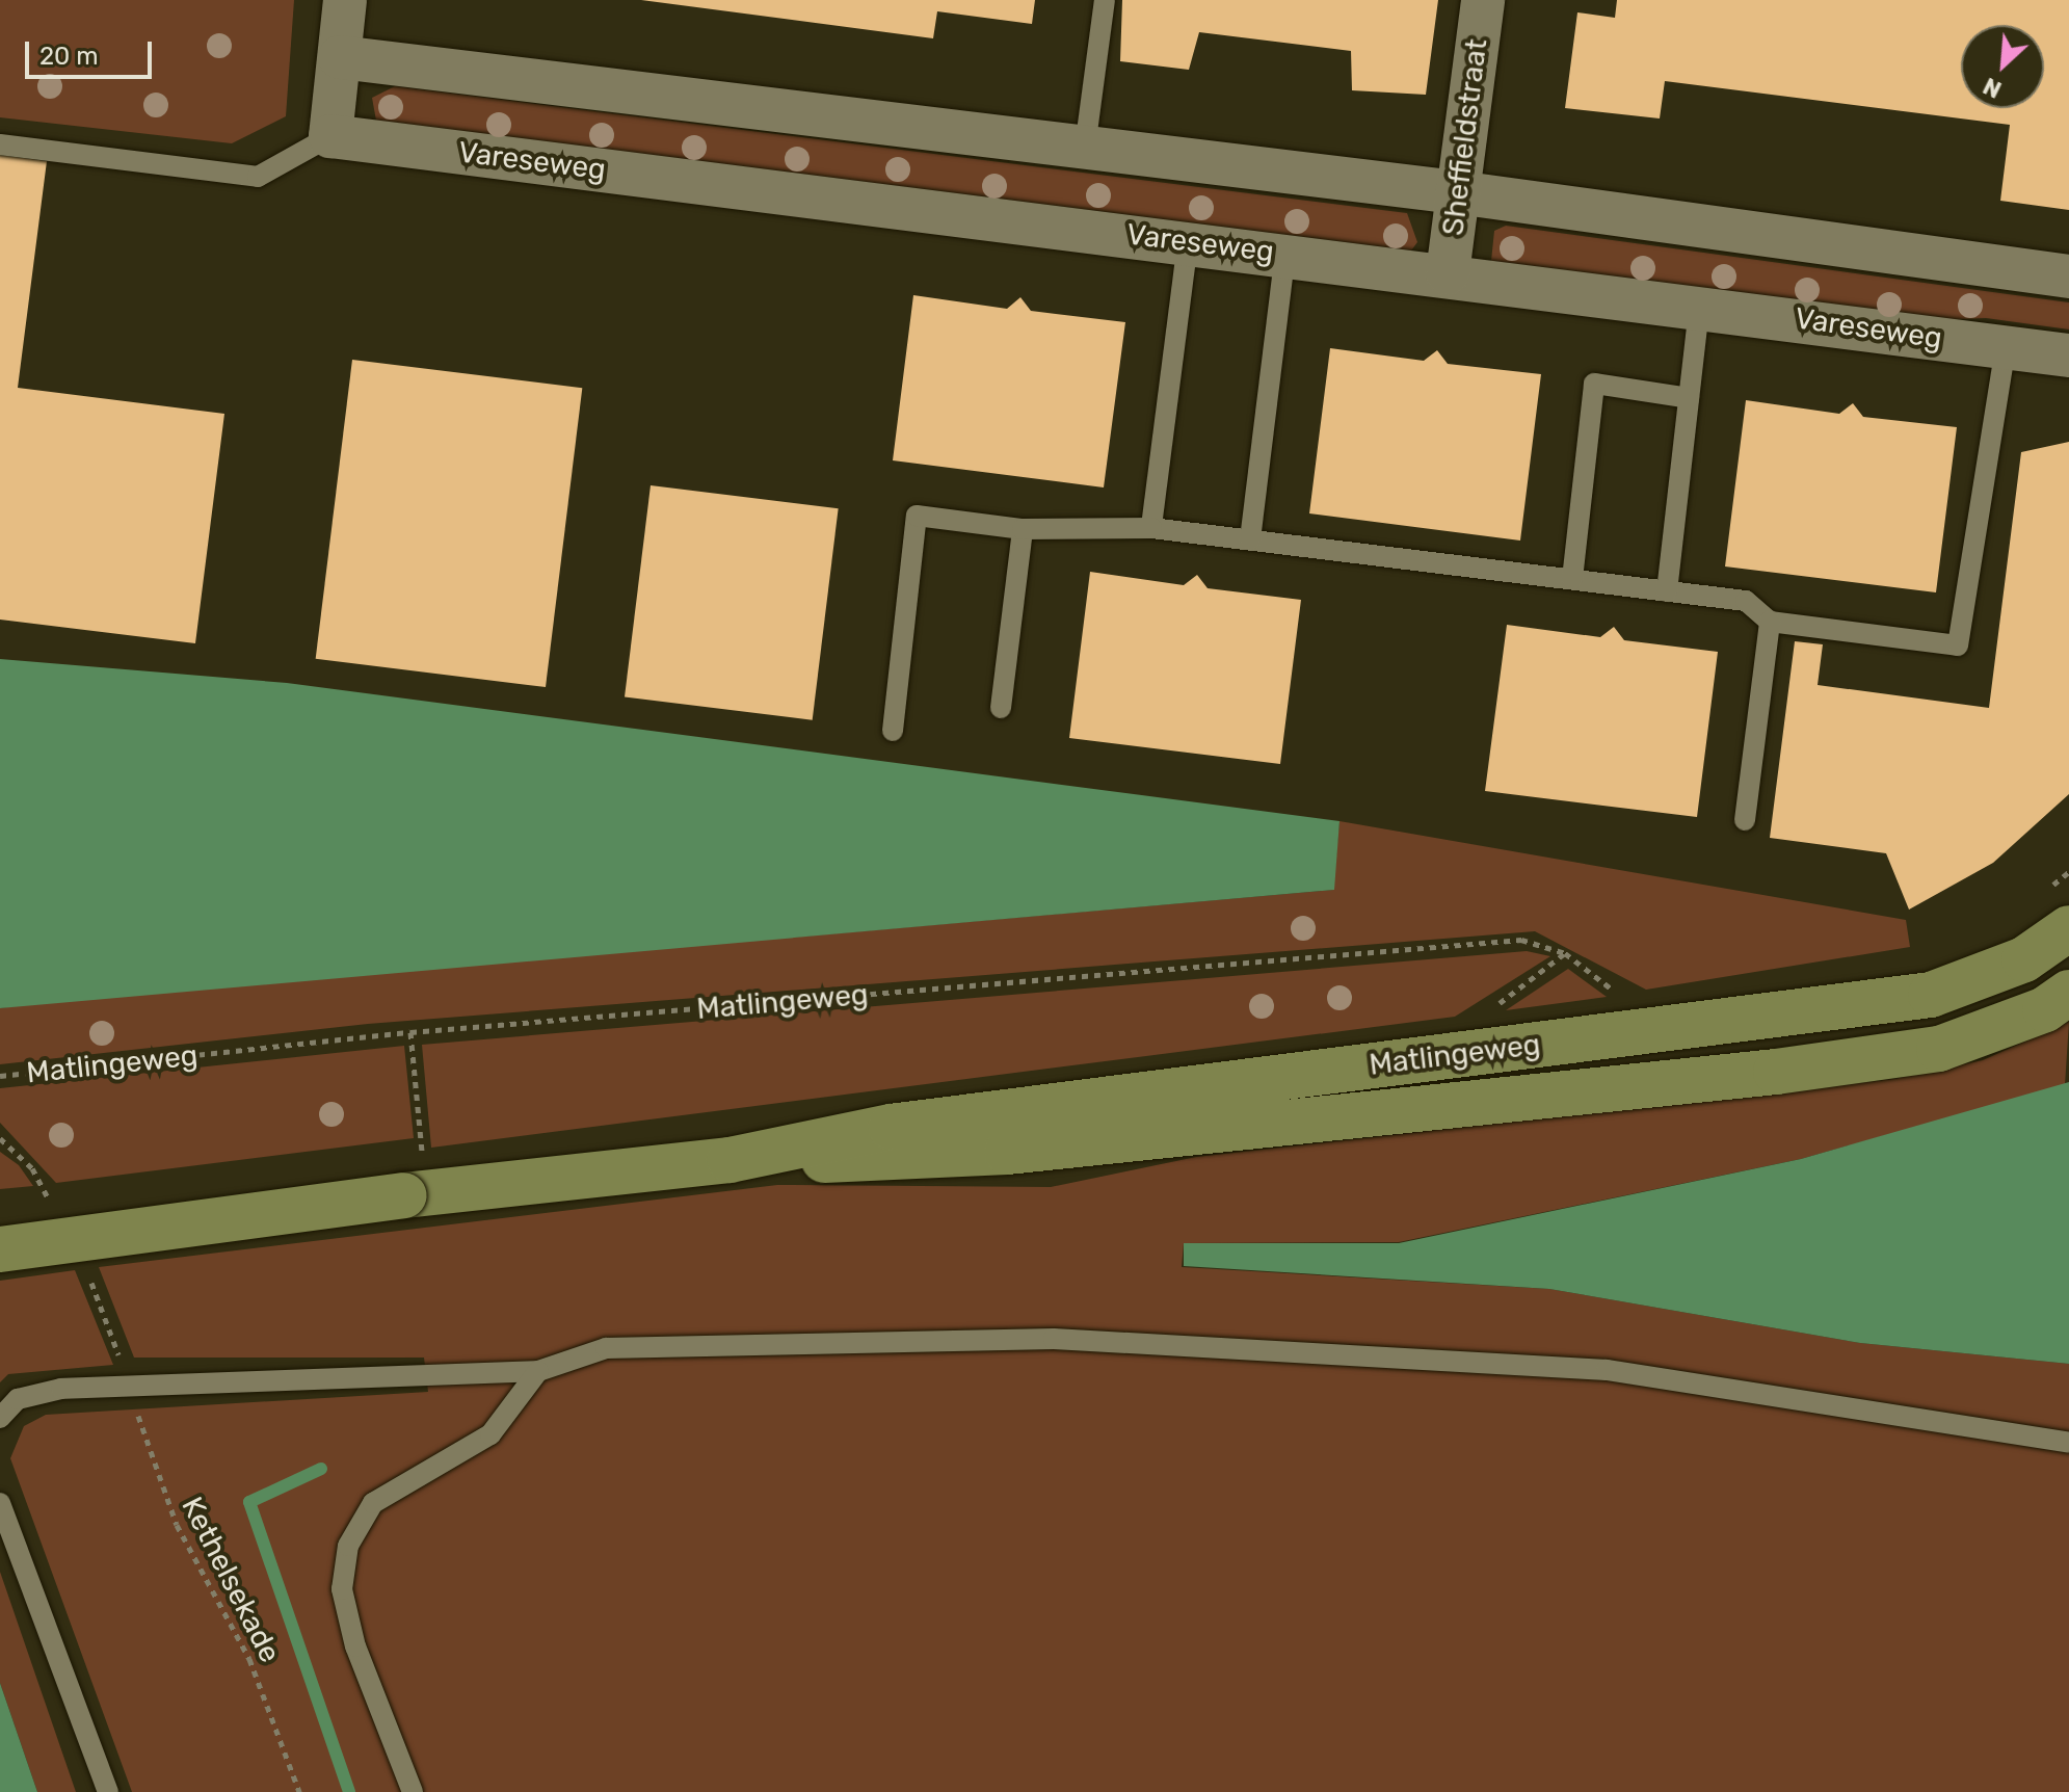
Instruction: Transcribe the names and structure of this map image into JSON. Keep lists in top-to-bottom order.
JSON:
{
  "streets": {
    "main road": ["Matlingeweg"],
    "street": ["Sheffieldstraat", "Vareseweg"],
    "path": ["Kethelsekade"]
  },
  "crossings": [
    ["Sheffieldstraat", "Vareseweg"]
  ],
  "scale_bar": "20 m",
  "north": "bottom left"
}
